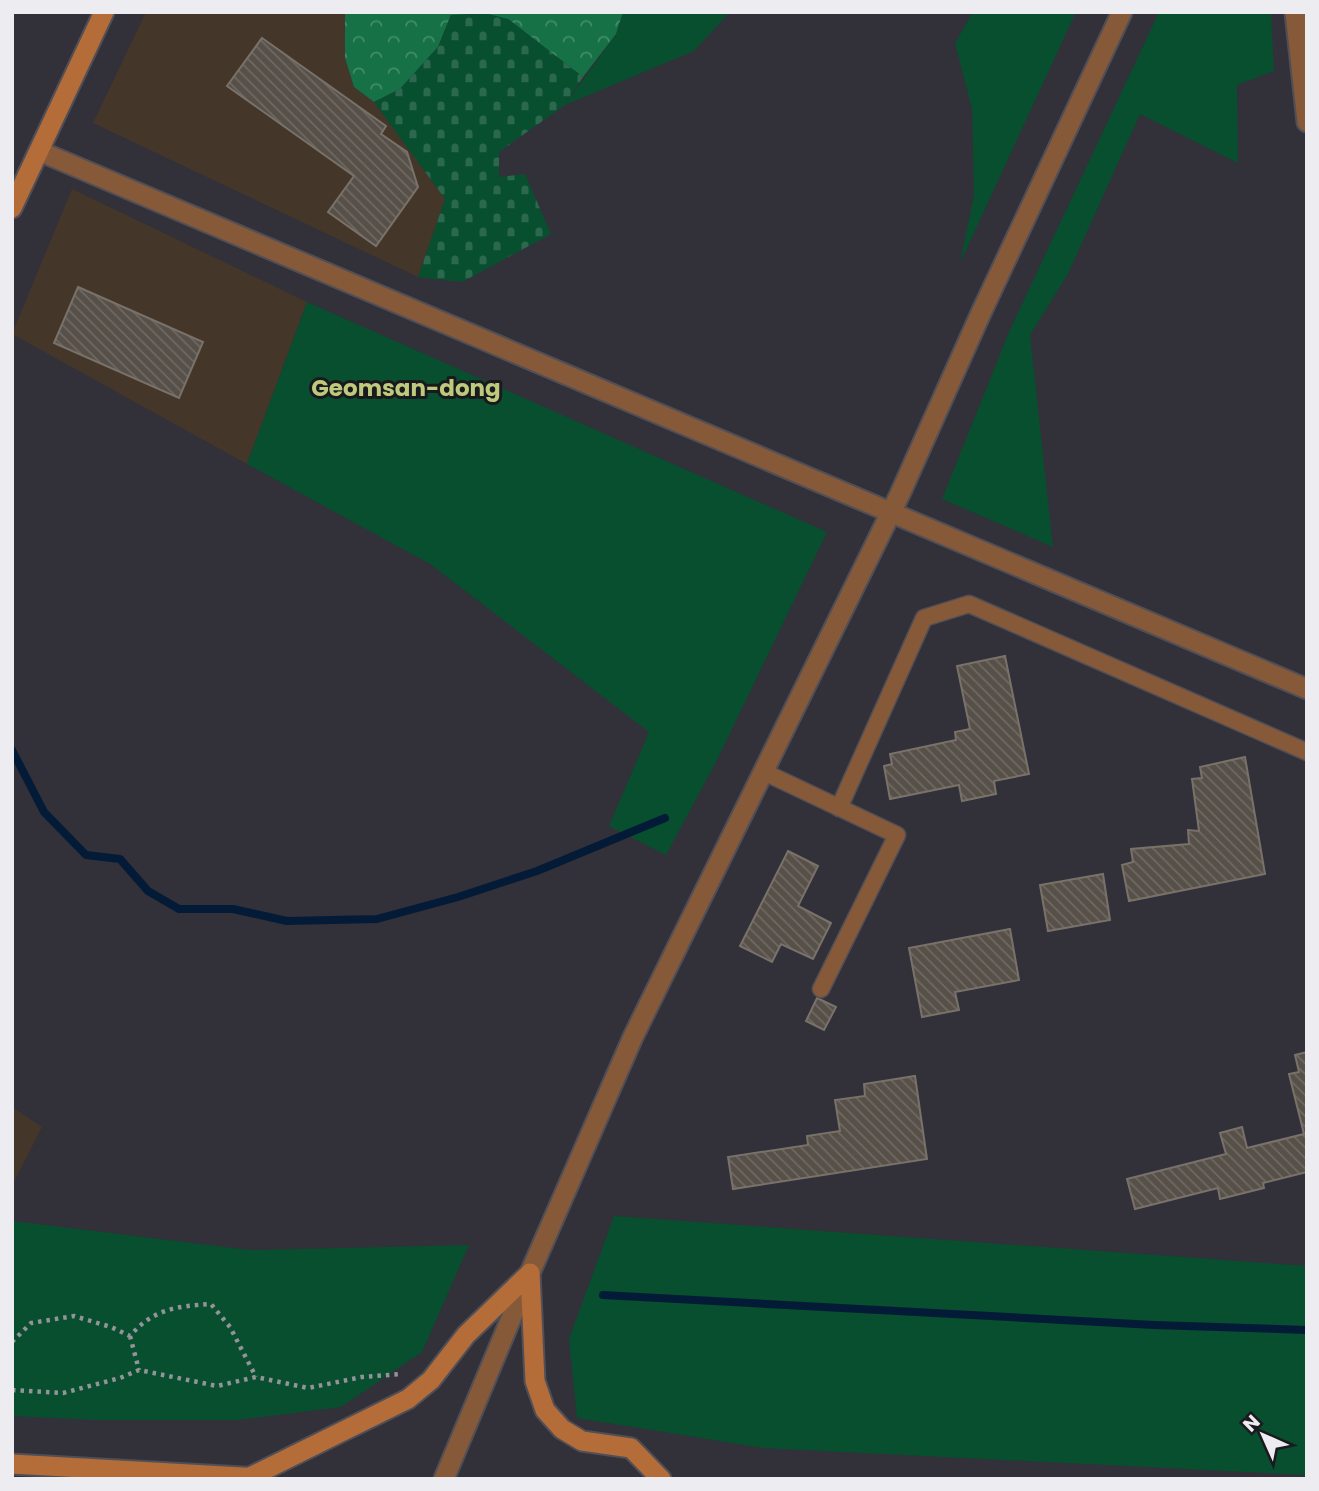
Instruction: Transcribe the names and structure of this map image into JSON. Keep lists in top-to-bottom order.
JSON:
{
  "districts": ["Geomsan-dong"],
  "north": "top left"
}
